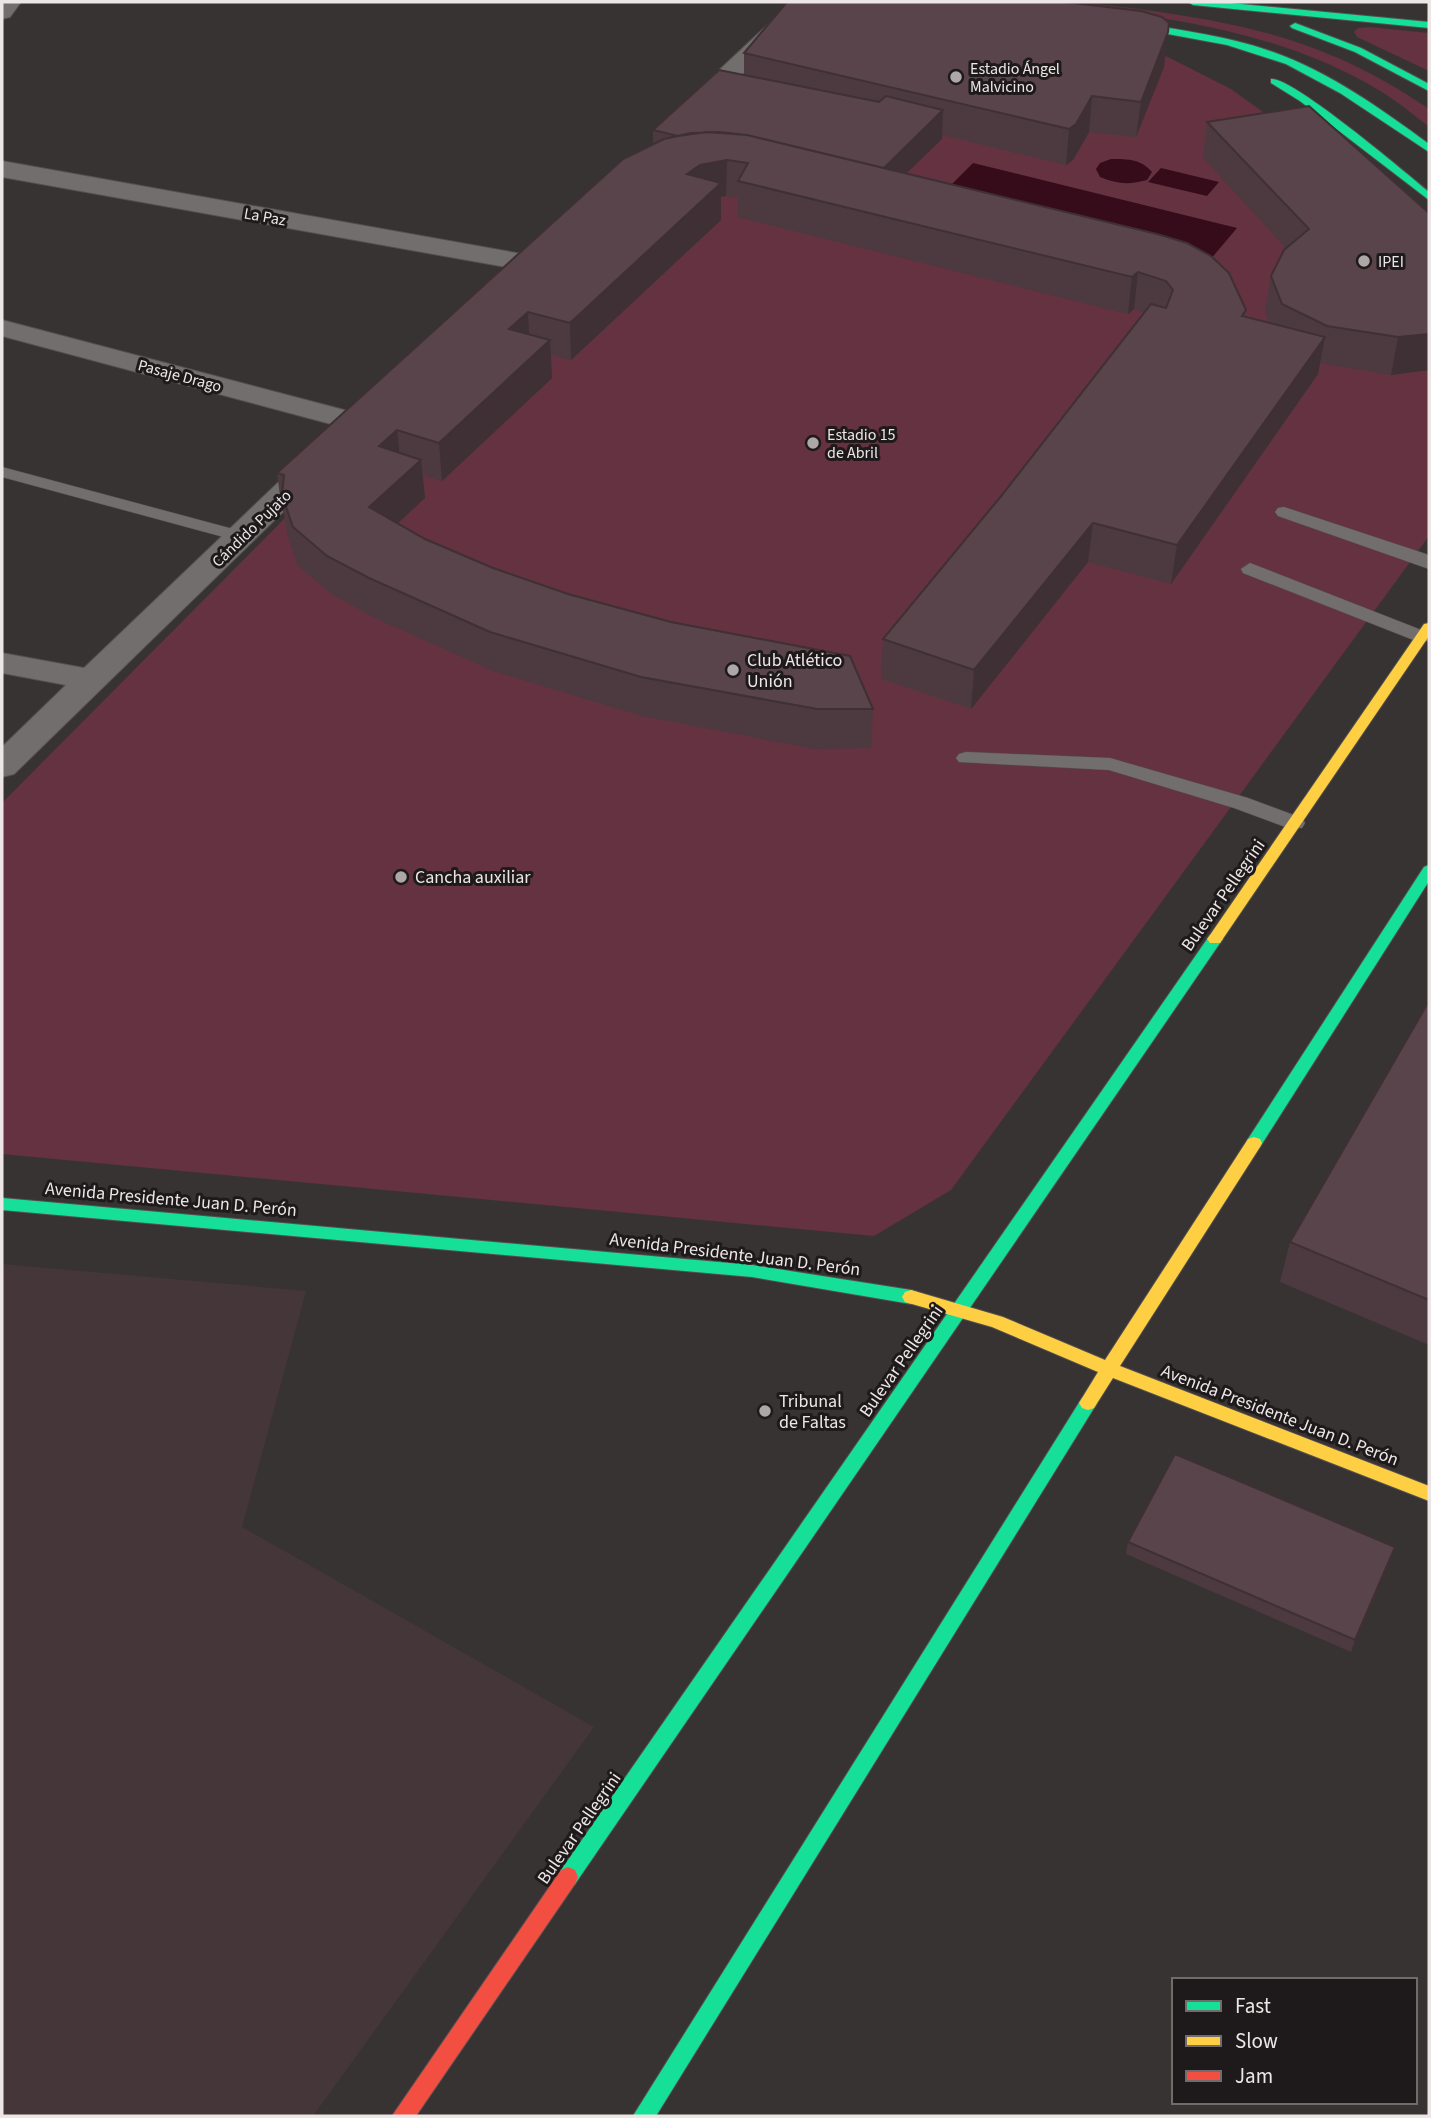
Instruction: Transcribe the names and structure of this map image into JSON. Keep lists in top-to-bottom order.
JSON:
{
  "streets": {
    "main road": ["Bulevar Pellegrini", "Avenida Presidente Juan D. Perón"],
    "street": ["La Paz", "Pasaje Drago", "Cándido Pujato"]
  },
  "crossings": [
    ["Pasaje Drago", "Cándido Pujato"],
    ["Bulevar Pellegrini", "Avenida Presidente Juan D. Perón"]
  ],
  "places": [
    "Estadio Ángel Malvicino",
    "IPEI",
    "Estadio 15 de Abril",
    "Club Atlético Unión",
    "Cancha auxiliar",
    "Tribunal de Faltas"
  ],
  "legend": ["Fast", "Slow", "Jam"]
}
